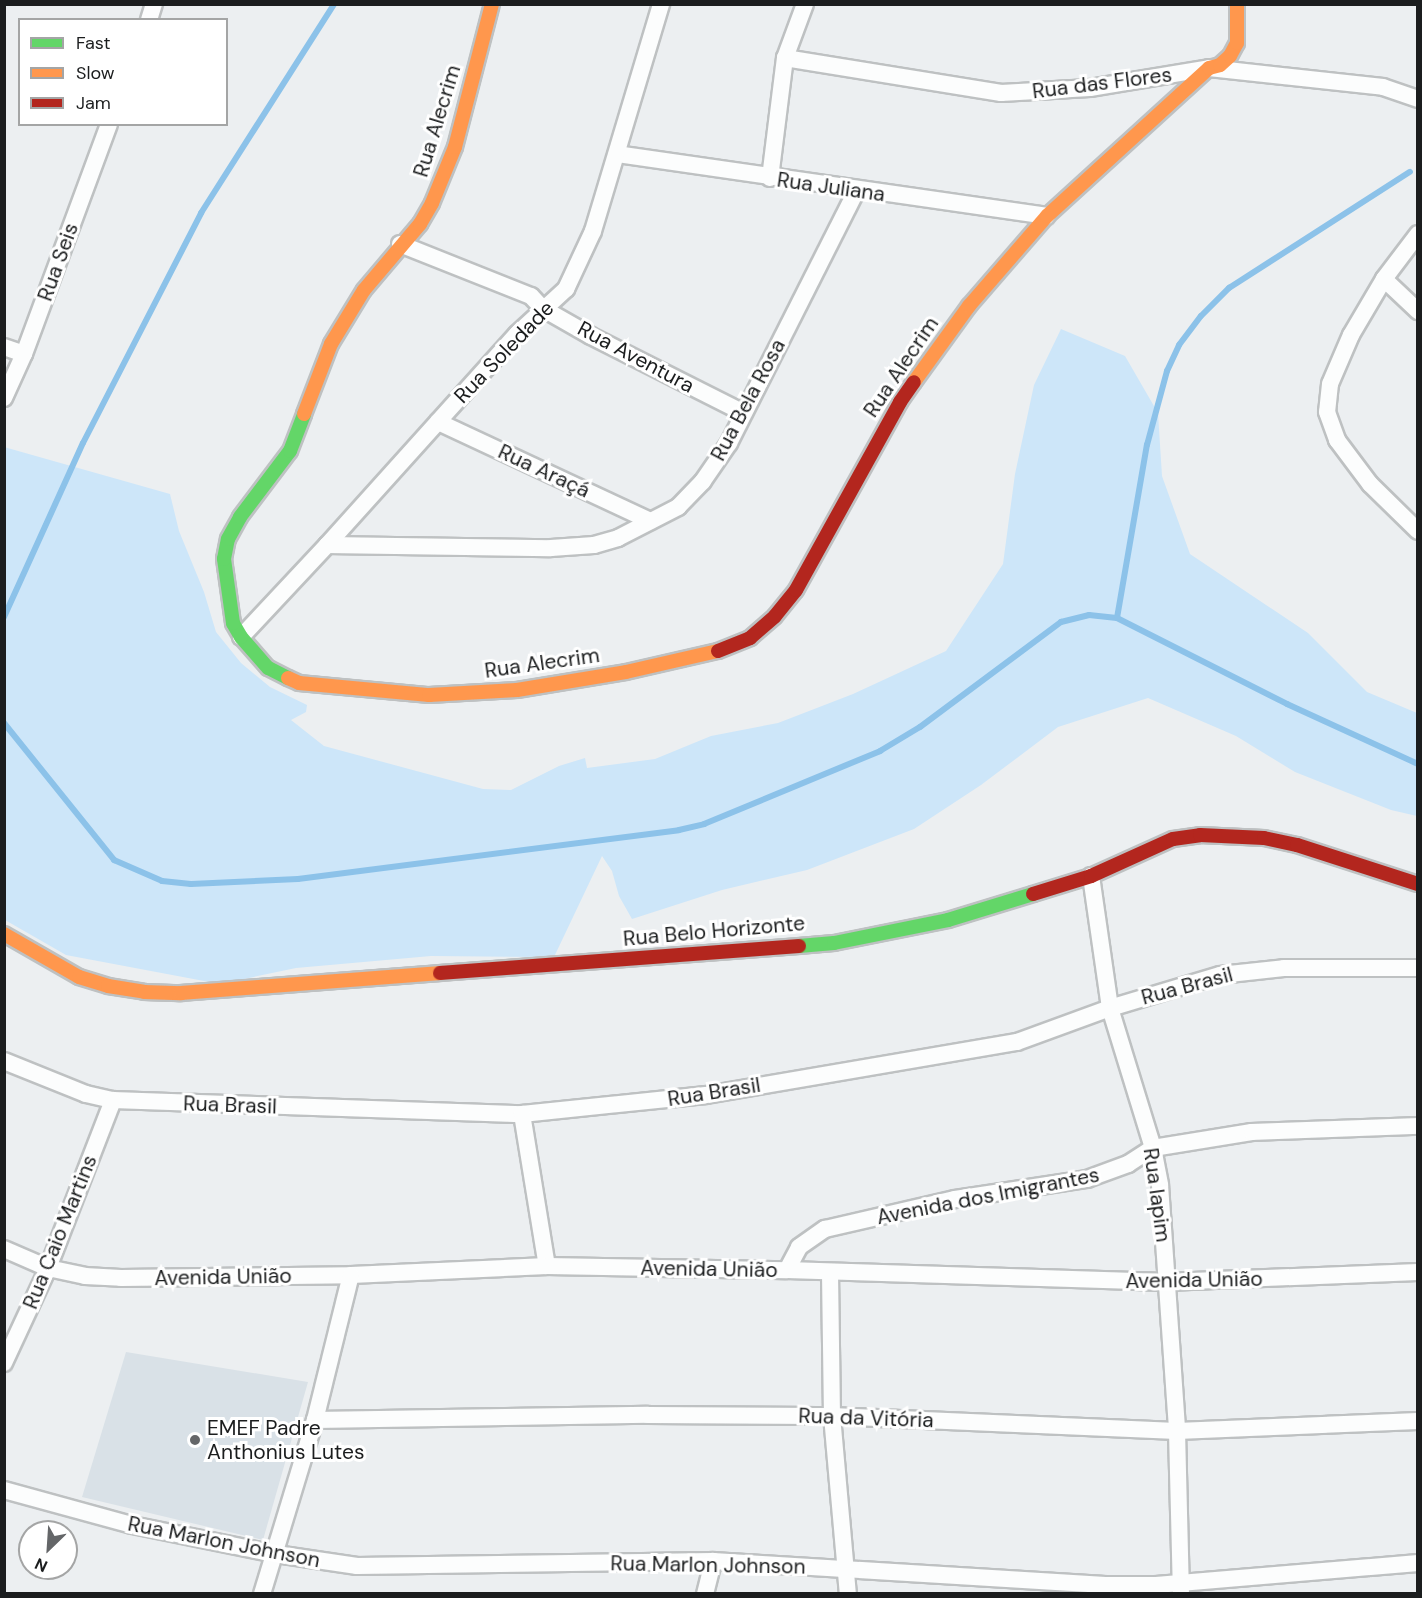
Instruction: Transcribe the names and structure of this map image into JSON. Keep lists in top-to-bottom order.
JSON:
{
  "streets": {
    "street": [
      "Rua das Flores",
      "Rua Alecrim",
      "Rua Juliana",
      "Rua Seis",
      "Rua Soledade",
      "Rua Aventura",
      "Rua Bela Rosa",
      "Rua Araçá",
      "Rua Belo Horizonte",
      "Rua Brasil",
      "Rua Iapim",
      "Avenida dos Imigrantes",
      "Rua Caio Martins",
      "Avenida União",
      "Rua da Vitória",
      "Rua Marlon Johnson"
    ]
  },
  "crossings": [
    ["Rua das Flores", "Rua Alecrim"],
    ["Rua Alecrim", "Rua Juliana"],
    ["Rua Alecrim", "Rua Soledade"],
    ["Rua Alecrim", "Rua Aventura"],
    ["Rua Juliana", "Rua Soledade"],
    ["Rua Juliana", "Rua Bela Rosa"],
    ["Rua Soledade", "Rua Aventura"],
    ["Rua Soledade", "Rua Bela Rosa"],
    ["Rua Soledade", "Rua Araçá"],
    ["Rua Aventura", "Rua Bela Rosa"],
    ["Rua Bela Rosa", "Rua Araçá"],
    ["Rua Belo Horizonte", "Rua Iapim"],
    ["Rua Brasil", "Rua Iapim"],
    ["Rua Brasil", "Rua Caio Martins"],
    ["Rua Iapim", "Avenida dos Imigrantes"],
    ["Rua Iapim", "Avenida União"],
    ["Rua Iapim", "Rua da Vitória"],
    ["Rua Iapim", "Rua Marlon Johnson"],
    ["Avenida dos Imigrantes", "Avenida União"],
    ["Rua Caio Martins", "Avenida União"]
  ],
  "places": ["EMEF Padre Anthonius Lutes"],
  "legend": ["Fast", "Slow", "Jam"],
  "north": "bottom left"
}
